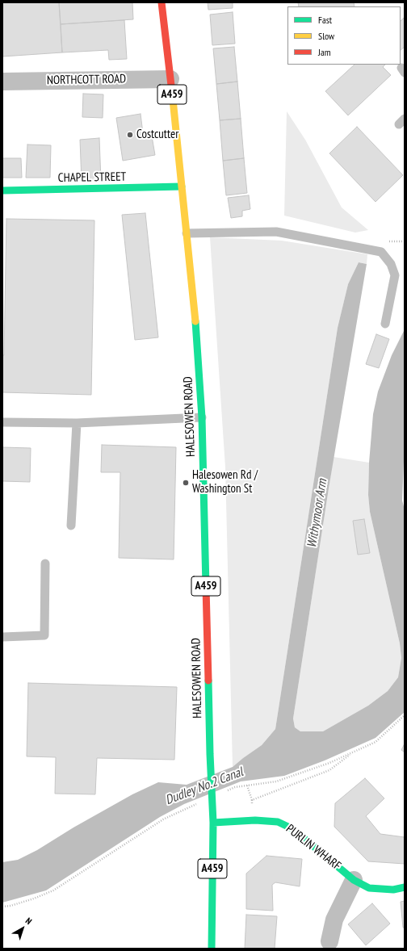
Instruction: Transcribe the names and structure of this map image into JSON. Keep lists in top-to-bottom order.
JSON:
{
  "streets": {
    "main road": [
      "A459",
      "CHAPEL STREET",
      "HALESOWEN ROAD",
      "PURLIN WHARF"
    ],
    "street": ["NORTHCOTT ROAD"]
  },
  "crossings": [
    ["NORTHCOTT ROAD", "HALESOWEN ROAD"],
    ["CHAPEL STREET", "HALESOWEN ROAD"],
    ["HALESOWEN ROAD", "PURLIN WHARF"]
  ],
  "water": ["Withymoor Arm", "Dudley No.2 Canal"],
  "places": ["Costcutter", "Halesowen Rd / Washington St"],
  "legend": ["Fast", "Slow", "Jam"],
  "north": "top right"
}
